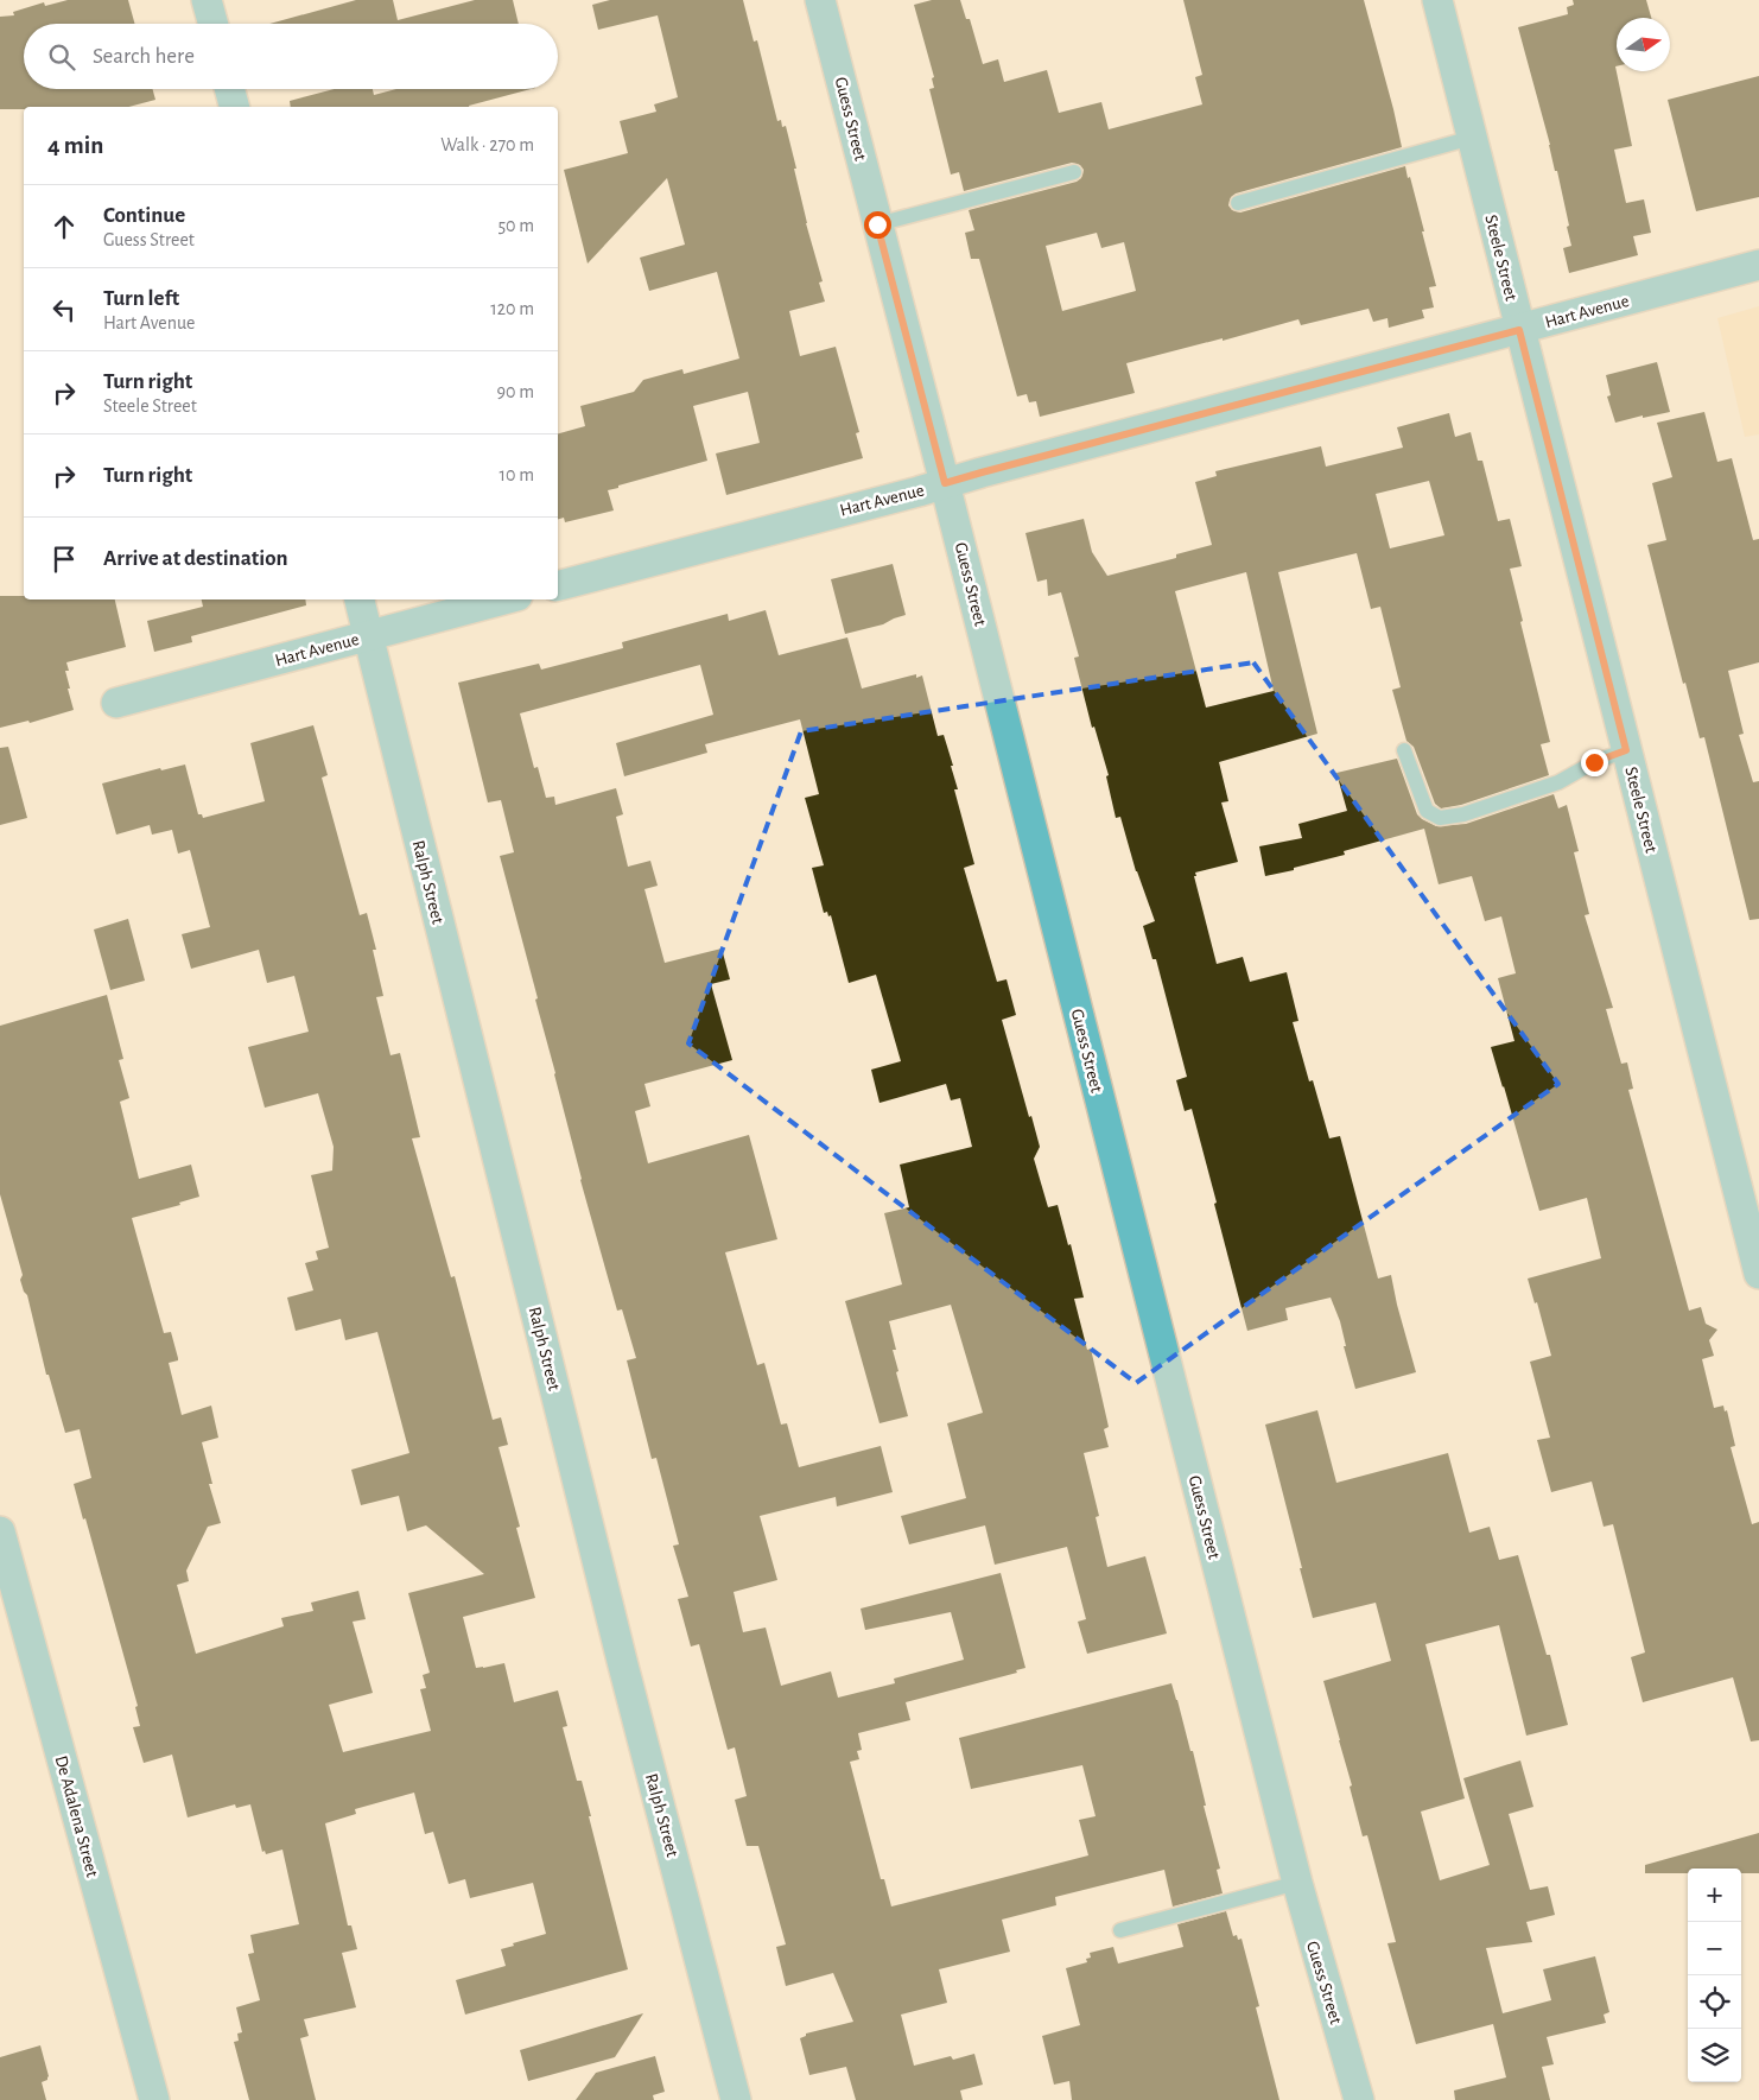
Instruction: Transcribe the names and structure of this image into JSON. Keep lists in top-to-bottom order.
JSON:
{
  "streets": {
    "street": [
      "Guess Street",
      "Steele Street",
      "Hart Avenue",
      "Ralph Street",
      "De Adalena Street"
    ]
  },
  "crossings": [
    ["Guess Street", "Hart Avenue"],
    ["Steele Street", "Hart Avenue"],
    ["Hart Avenue", "Ralph Street"]
  ],
  "north": "right",
  "page": {
    "search": "Search here",
    "heading": ["4 min", "Walk · 270 m"],
    "list": [
      ["Continue", "Guess Street", "50 m"],
      ["Turn left", "Hart Avenue", "120 m"],
      ["Turn right", "Steele Street", "90 m"],
      ["Turn right", "10 m"],
      "Arrive at destination"
    ],
    "map_buttons": ["+", "−"]
  }
}
